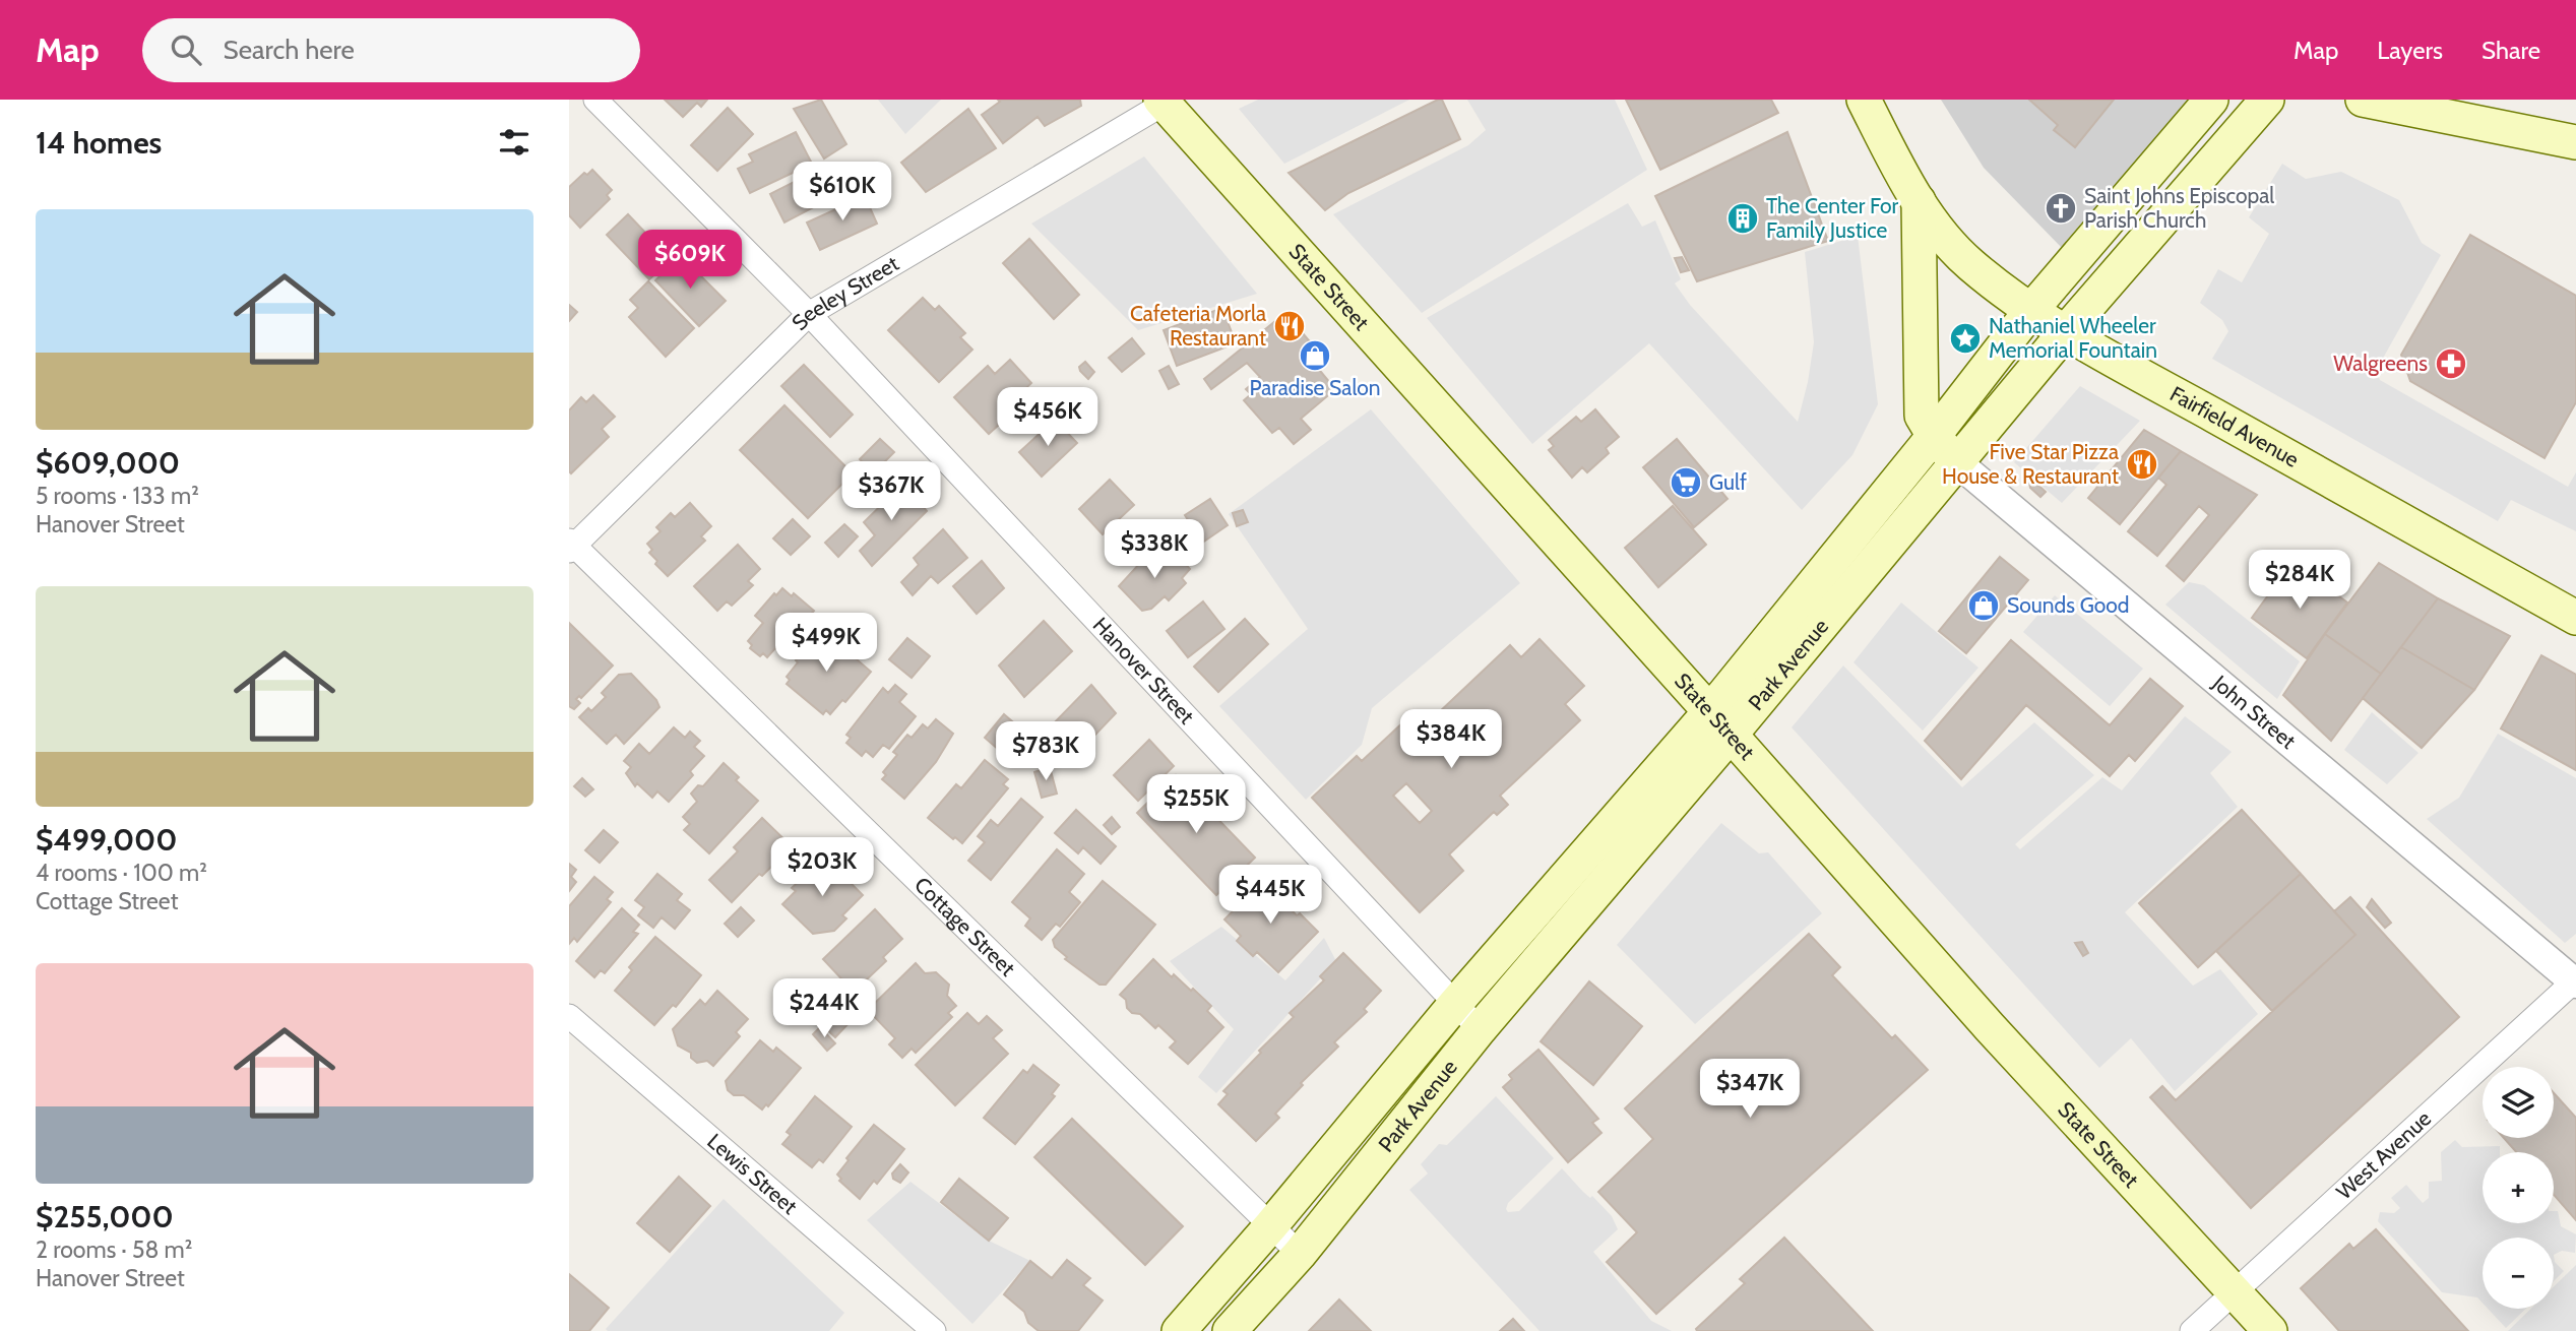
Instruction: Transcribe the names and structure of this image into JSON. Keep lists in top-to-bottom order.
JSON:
{
  "streets": {
    "main road": [
      "State Street",
      "Fairfield Avenue",
      "Park Avenue",
      "John Street"
    ],
    "street": [
      "Seeley Street",
      "Hanover Street",
      "Cottage Street",
      "West Avenue",
      "Lewis Street"
    ]
  },
  "crossings": [
    ["State Street", "Seeley Street"],
    ["State Street", "Park Avenue"],
    ["State Street", "West Avenue"],
    ["Seeley Street", "Hanover Street"],
    ["Seeley Street", "Cottage Street"],
    ["Fairfield Avenue", "Park Avenue"],
    ["Fairfield Avenue", "John Street"],
    ["Park Avenue", "Hanover Street"],
    ["Park Avenue", "John Street"],
    ["Park Avenue", "Cottage Street"],
    ["John Street", "West Avenue"]
  ],
  "places": {
    "church": ["Saint Johns Episcopal Parish Church"],
    "building": ["The Center For Family Justice"],
    "restaurant": ["Cafeteria Morla Restaurant", "Five Star Pizza House & Restaurant"],
    "place": ["Nathaniel Wheeler Memorial Fountain"],
    "shop": ["Paradise Salon", "Sounds Good"],
    "pharmacy": ["Walgreens"],
    "supermarket": ["Gulf"]
  },
  "page": {
    "header": "Map",
    "search": "Search here",
    "nav": ["Map", "Layers", "Share"],
    "heading": "14 homes",
    "price": [
      "$610K",
      "$609K",
      "$456K",
      "$367K",
      "$338K",
      "$284K",
      "$499K",
      "$384K",
      "$783K",
      "$255K",
      "$203K",
      "$445K",
      "$244K",
      "$347K"
    ],
    "list": [
      {
        "name": "$609,000",
        "note": "5 rooms · 133 m² · Hanover Street"
      },
      {
        "name": "$499,000",
        "note": "4 rooms · 100 m² · Cottage Street"
      },
      {
        "name": "$255,000",
        "note": "2 rooms · 58 m² · Hanover Street"
      }
    ],
    "map_buttons": ["+", "−"]
  }
}
